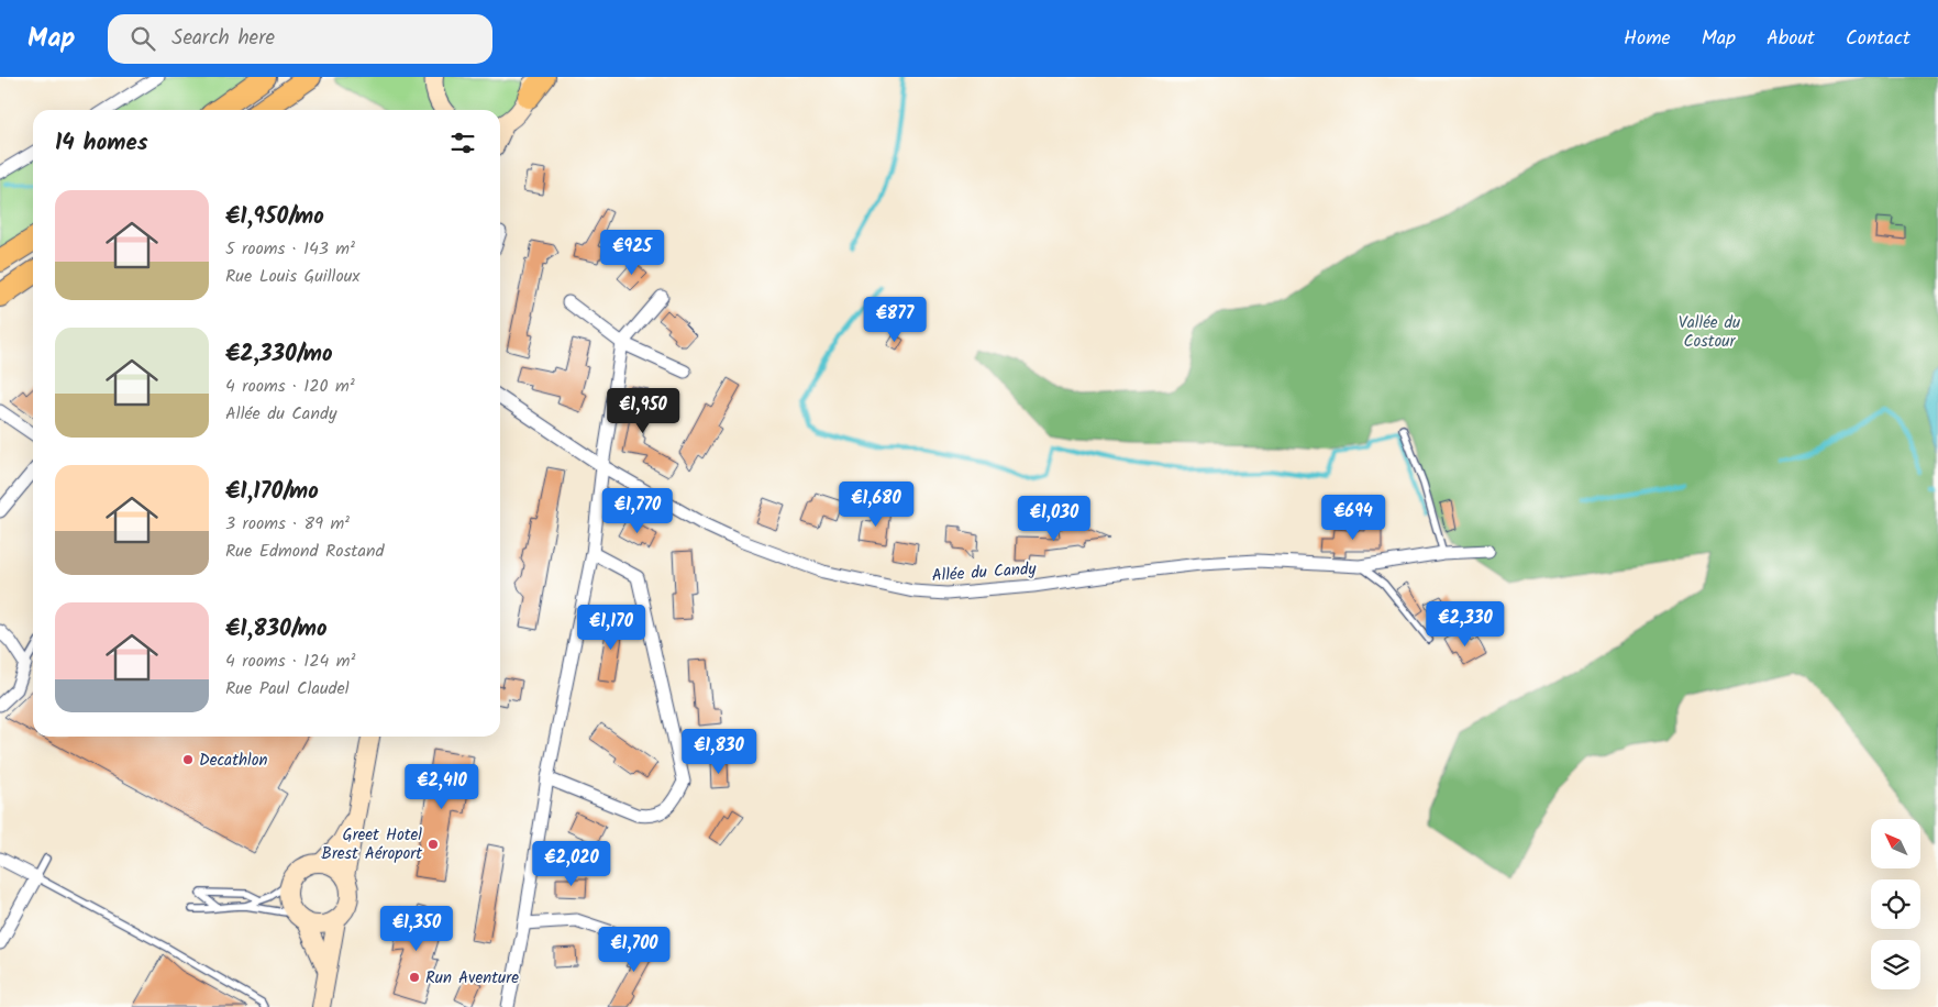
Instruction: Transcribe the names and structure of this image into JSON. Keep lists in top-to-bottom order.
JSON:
{
  "streets": {
    "street": ["Allée du Candy"]
  },
  "parks": ["Vallée du Costour"],
  "places": ["Decathlon", "Greet Hotel Brest Aéroport", "Run Aventure"],
  "north": "top left",
  "page": {
    "header": "Map",
    "search": "Search here",
    "nav": [
      "Home",
      "Map",
      "About",
      "Contact"
    ],
    "heading": "14 homes",
    "list": [
      {
        "name": "€1,950/mo",
        "note": "5 rooms · 143 m² · Rue Louis Guilloux"
      },
      {
        "name": "€2,330/mo",
        "note": "4 rooms · 120 m² · Allée du Candy"
      },
      {
        "name": "€1,170/mo",
        "note": "3 rooms · 89 m² · Rue Edmond Rostand"
      },
      {
        "name": "€1,830/mo",
        "note": "4 rooms · 124 m² · Rue Paul Claudel"
      }
    ],
    "price": [
      "€925",
      "€877",
      "€1,950",
      "€1,680",
      "€1,770",
      "€694",
      "€1,030",
      "€2,330",
      "€1,170",
      "€1,830",
      "€2,410",
      "€2,020",
      "€1,350",
      "€1,700"
    ]
  }
}
